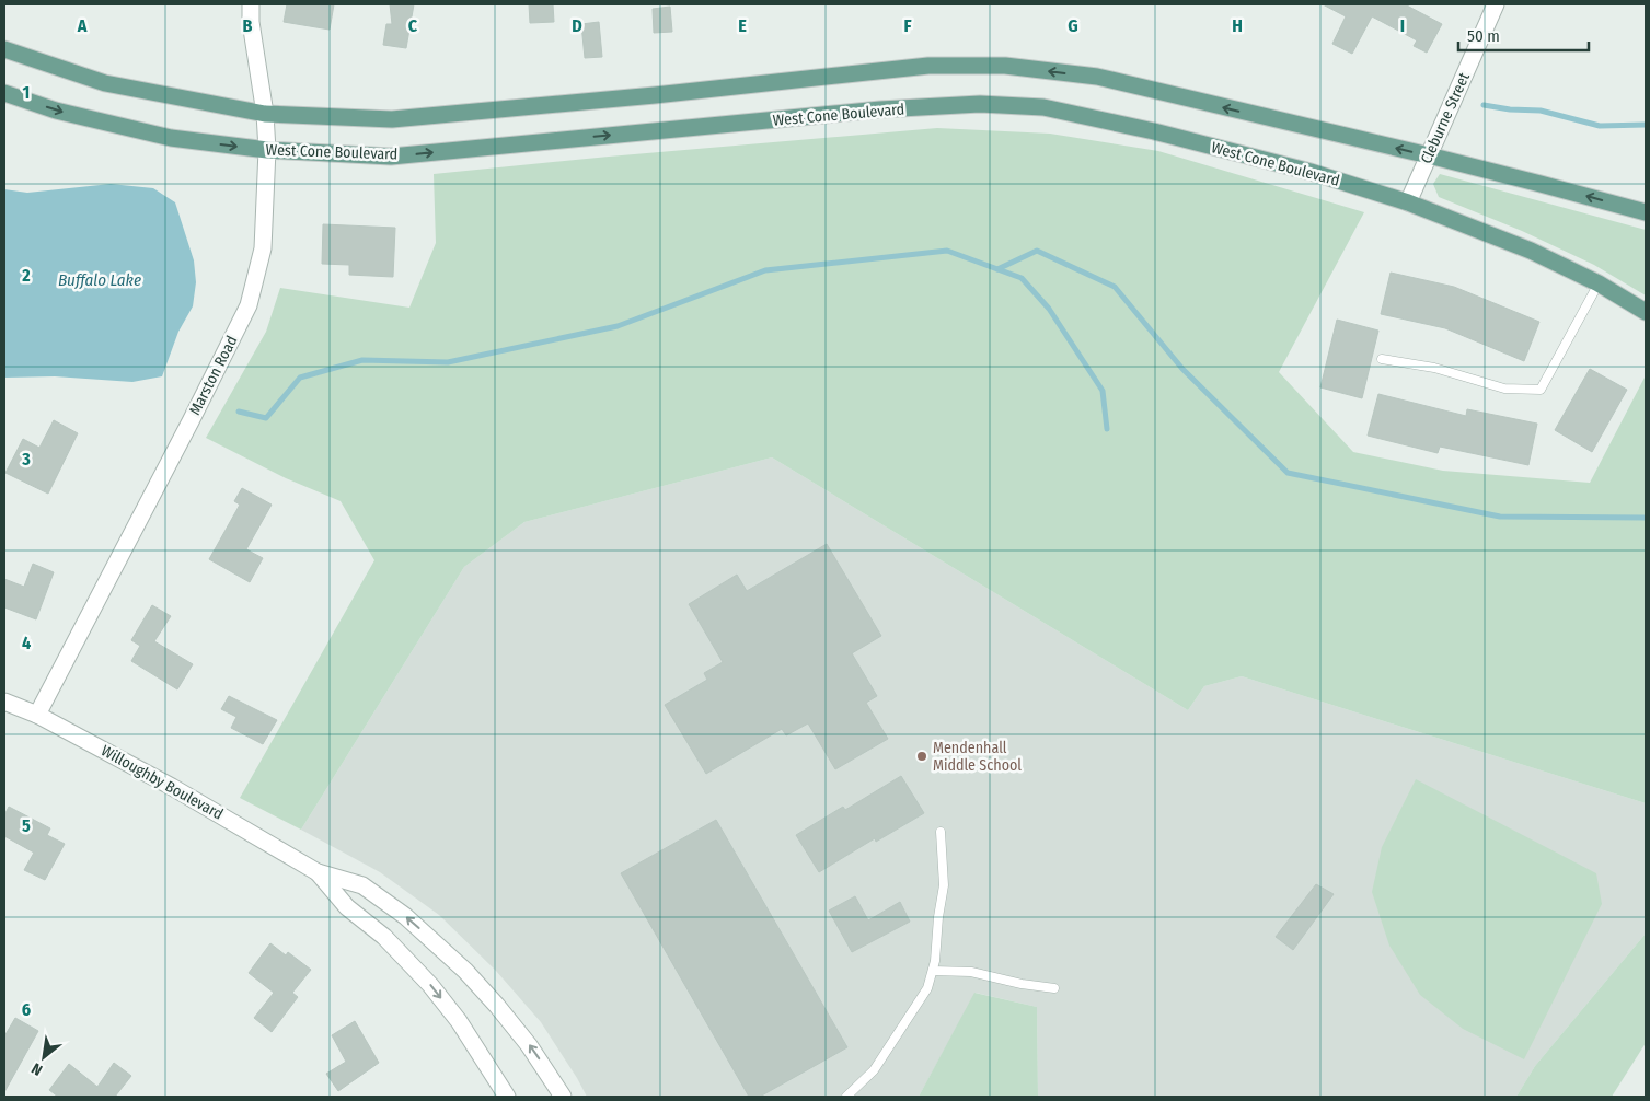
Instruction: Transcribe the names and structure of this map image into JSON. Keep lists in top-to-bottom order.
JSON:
{
  "streets": {
    "main road": ["West Cone Boulevard"],
    "street": ["Cleburne Street", "Marston Road", "Willoughby Boulevard"]
  },
  "crossings": [
    ["West Cone Boulevard", "Cleburne Street"],
    ["West Cone Boulevard", "Marston Road"],
    ["Marston Road", "Willoughby Boulevard"]
  ],
  "water": ["Buffalo Lake"],
  "places": ["Mendenhall Middle School"],
  "scale_bar": "50 m",
  "north": "bottom left",
  "grid": {
    "columns": [
      "A",
      "B",
      "C",
      "D",
      "E",
      "F",
      "G",
      "H",
      "I"
    ],
    "rows": [
      "1",
      "2",
      "3",
      "4",
      "5",
      "6"
    ]
  }
}
